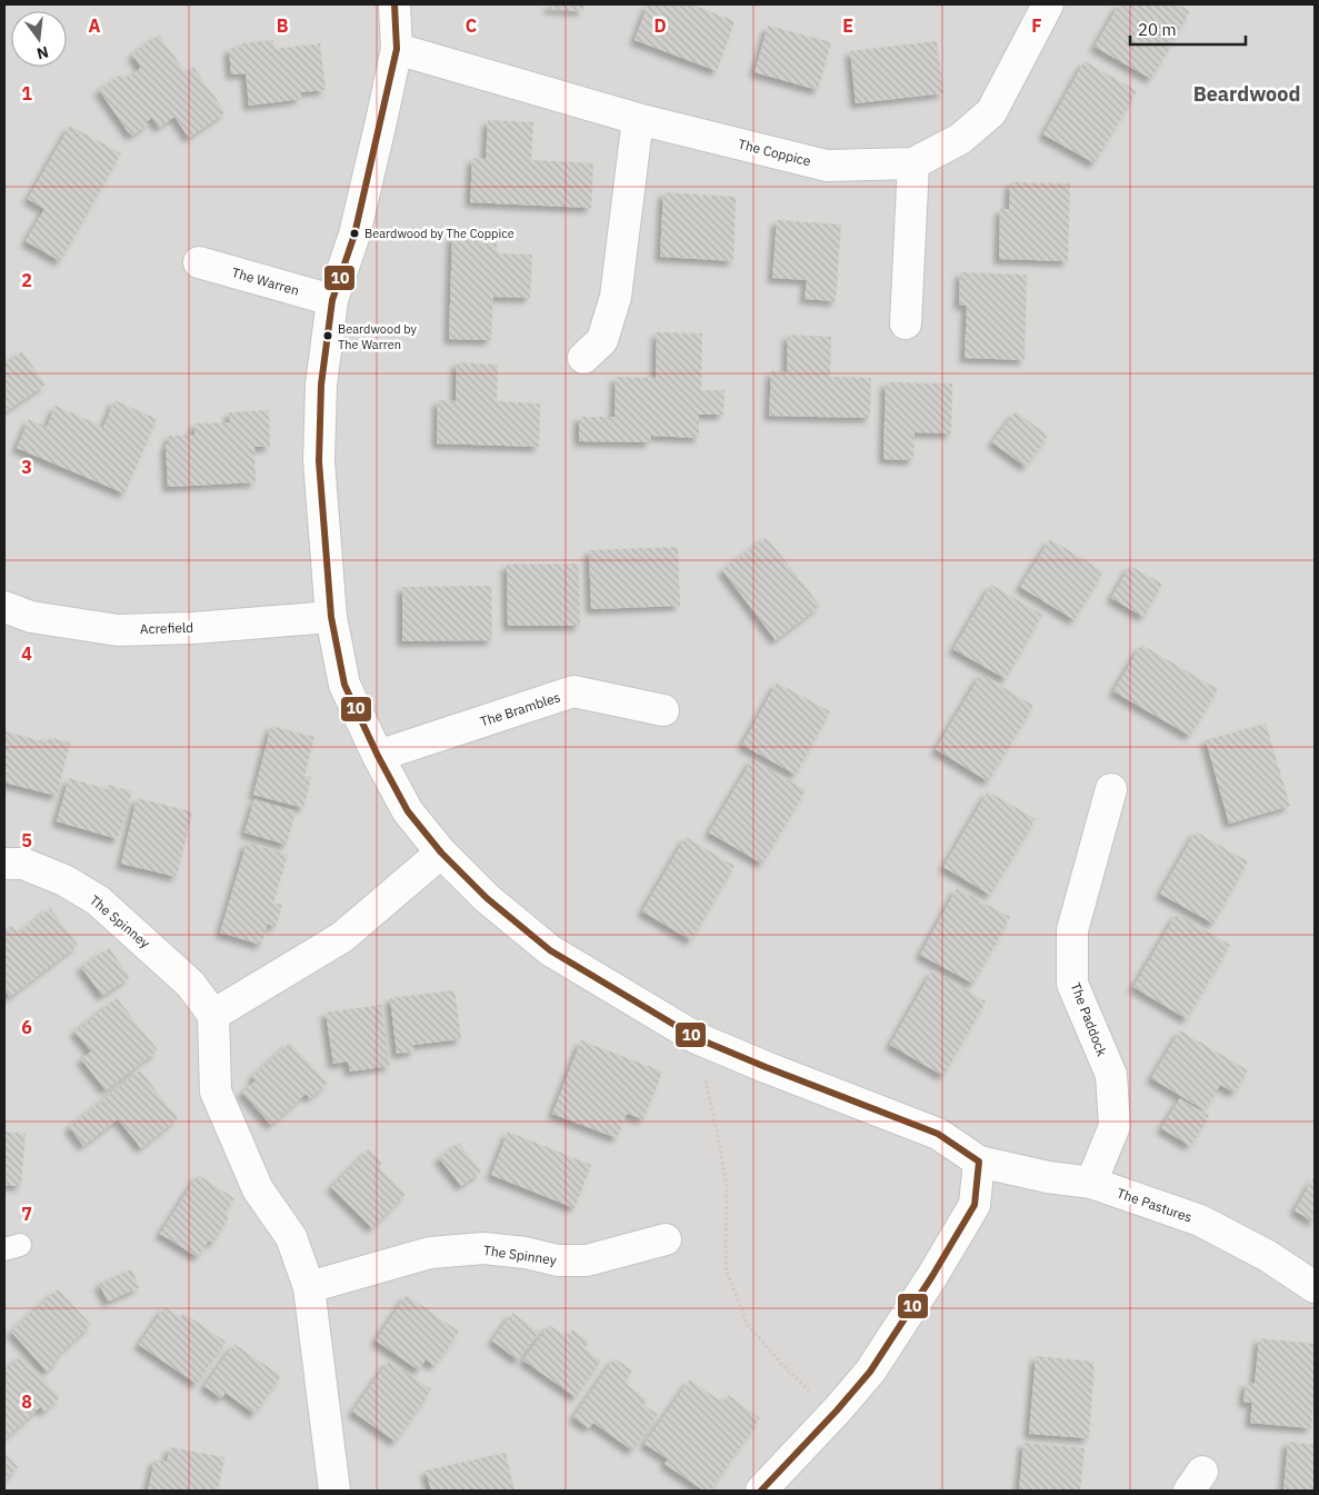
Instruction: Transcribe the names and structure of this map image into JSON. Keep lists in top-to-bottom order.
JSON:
{
  "streets": {
    "street": [
      "The Coppice",
      "The Warren",
      "Acrefield",
      "The Brambles",
      "The Spinney",
      "The Paddock",
      "The Pastures"
    ]
  },
  "crossings": [
    ["The Paddock", "The Pastures"]
  ],
  "districts": ["Beardwood"],
  "places": ["Beardwood by The Coppice", "Beardwood by The Warren"],
  "lines": ["transit line 10"],
  "scale_bar": "20 m",
  "north": "bottom",
  "grid": {
    "columns": [
      "A",
      "B",
      "C",
      "D",
      "E",
      "F"
    ],
    "rows": [
      "1",
      "2",
      "3",
      "4",
      "5",
      "6",
      "7",
      "8"
    ]
  }
}
